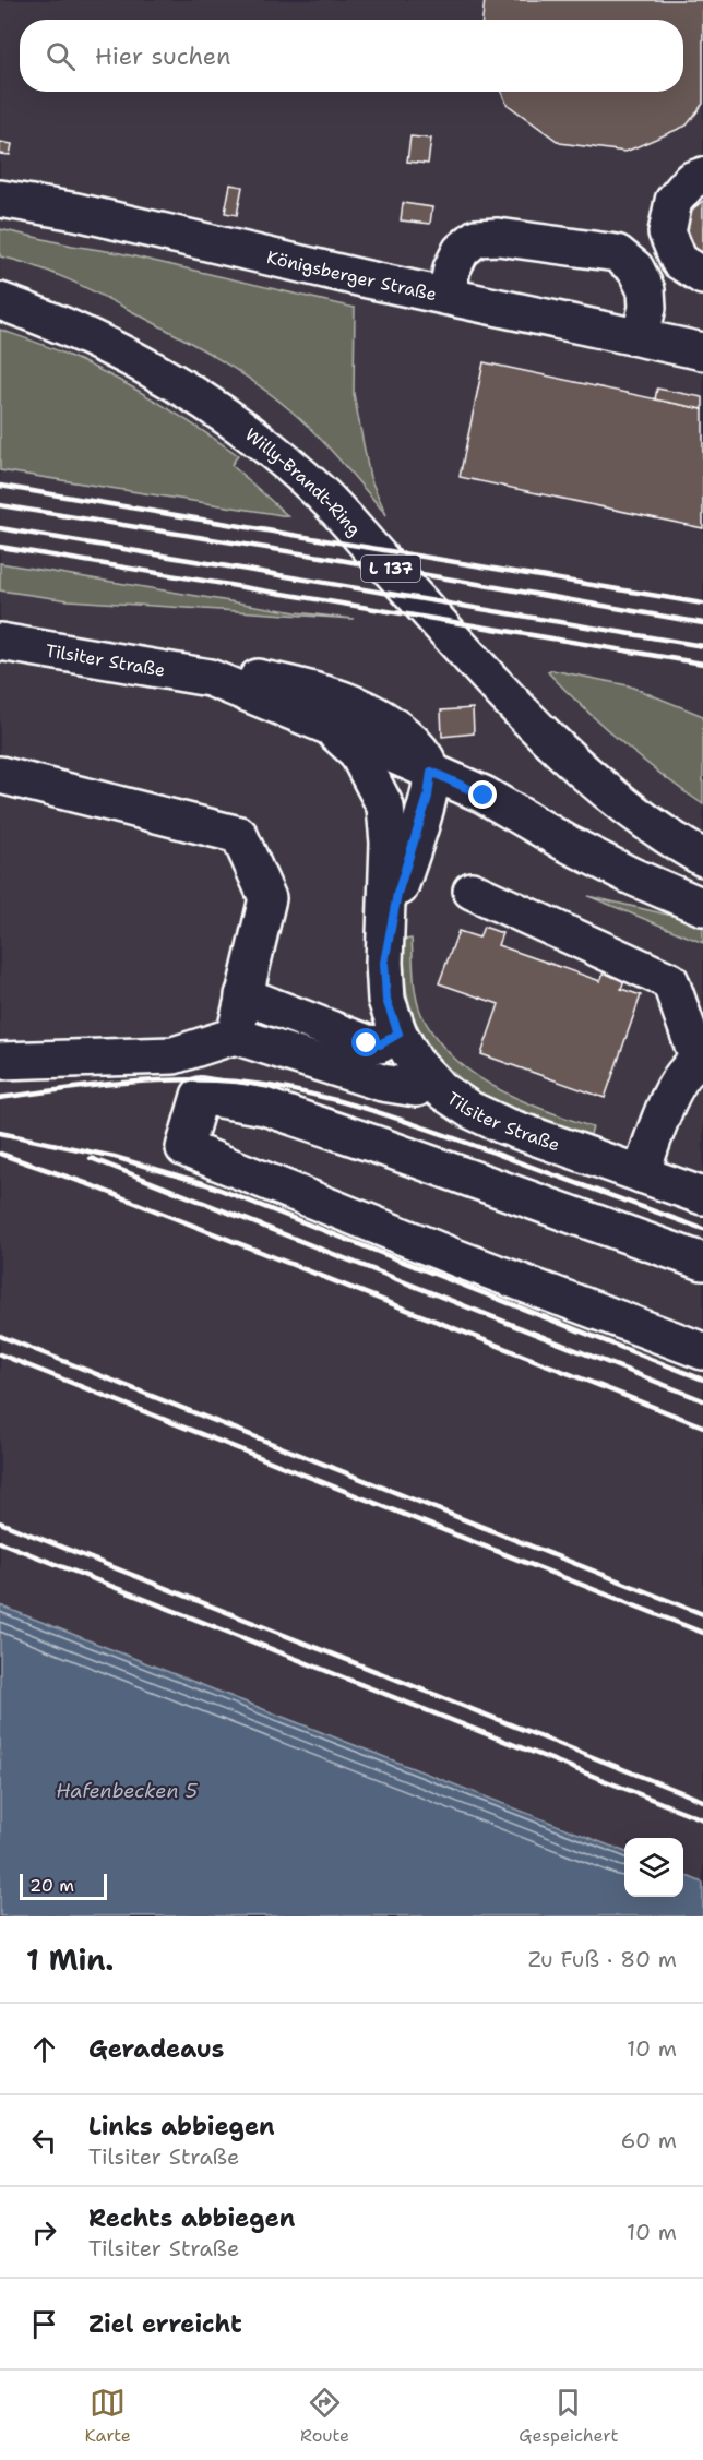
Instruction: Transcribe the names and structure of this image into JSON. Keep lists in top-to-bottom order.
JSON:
{
  "streets": {
    "street": [
      "Königsberger Straße",
      "Willy-Brandt-Ring",
      "L 137",
      "Tilsiter Straße"
    ]
  },
  "water": ["Hafenbecken 5"],
  "scale_bar": "20 m",
  "page": {
    "search": "Hier suchen",
    "scale": "20 m",
    "heading": ["1 Min.", "Zu Fuß · 80 m"],
    "list": [
      ["Geradeaus", "10 m"],
      ["Links abbiegen", "Tilsiter Straße", "60 m"],
      ["Rechts abbiegen", "Tilsiter Straße", "10 m"],
      "Ziel erreicht"
    ],
    "nav": ["Karte", "Route", "Gespeichert"]
  }
}
